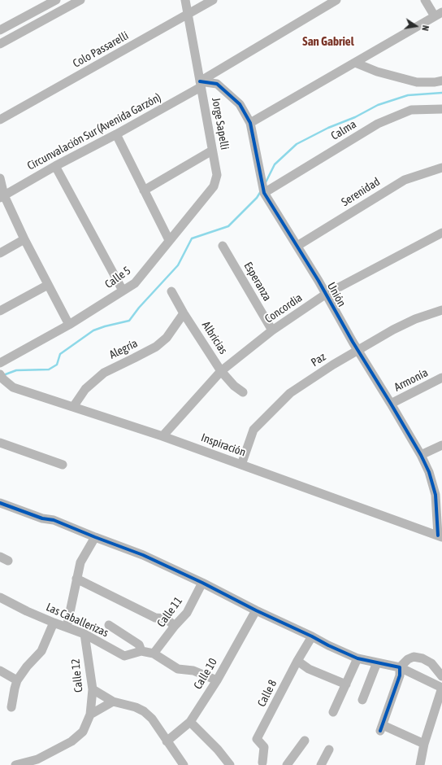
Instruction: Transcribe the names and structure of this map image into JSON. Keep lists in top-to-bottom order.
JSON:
{
  "streets": {
    "street": [
      "Colo Passarelli",
      "Jorge Sapelli",
      "Calma",
      "Circunvalación Sur (Avenida Garzón)",
      "Serenidad",
      "Calle 5",
      "Esperanza",
      "Unión",
      "Concordia",
      "Albricias",
      "Alegría",
      "Paz",
      "Armonía",
      "Inspiración",
      "Calle 11",
      "Las Caballerizas",
      "Calle 10",
      "Calle 12",
      "Calle 8"
    ]
  },
  "crossings": [
    ["Colo Passarelli", "Jorge Sapelli"],
    ["Jorge Sapelli", "Circunvalación Sur (Avenida Garzón)"],
    ["Jorge Sapelli", "Calle 5"],
    ["Jorge Sapelli", "Unión"],
    ["Calma", "Unión"],
    ["Circunvalación Sur (Avenida Garzón)", "Unión"],
    ["Serenidad", "Unión"],
    ["Esperanza", "Concordia"],
    ["Unión", "Concordia"],
    ["Unión", "Paz"],
    ["Unión", "Armonía"],
    ["Unión", "Inspiración"],
    ["Concordia", "Albricias"],
    ["Concordia", "Inspiración"],
    ["Albricias", "Alegría"],
    ["Alegría", "Inspiración"],
    ["Paz", "Inspiración"],
    ["Calle 11", "Las Caballerizas"],
    ["Las Caballerizas", "Calle 10"],
    ["Las Caballerizas", "Calle 12"]
  ],
  "districts": ["San Gabriel"],
  "north": "right"
}
